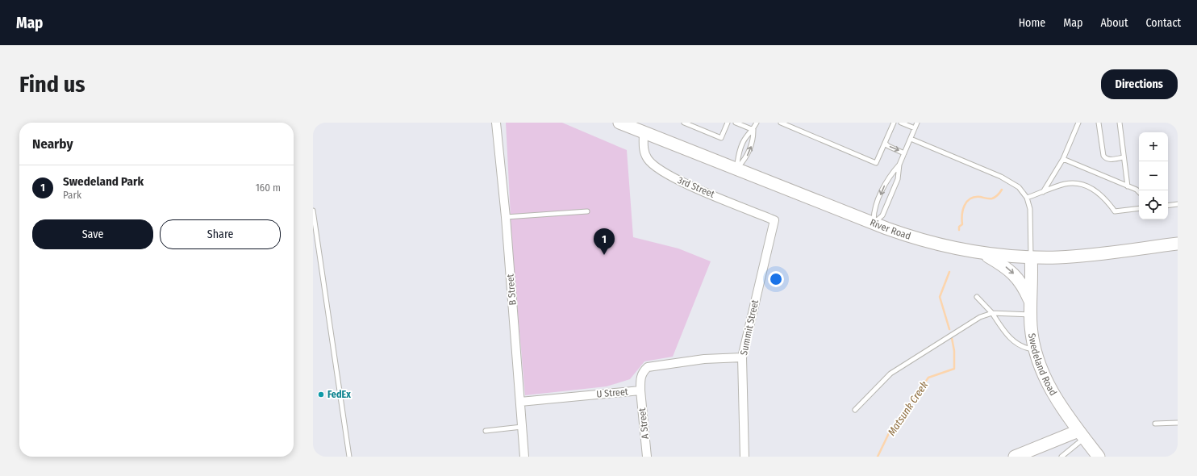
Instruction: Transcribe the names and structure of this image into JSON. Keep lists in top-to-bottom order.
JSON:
{
  "streets": {
    "main road": ["River Road", "Swedeland Road"],
    "street": [
      "3rd Street",
      "B Street",
      "Summit Street",
      "U Street",
      "A Street"
    ]
  },
  "crossings": [
    ["3rd Street", "River Road"],
    ["3rd Street", "Summit Street"],
    ["River Road", "Swedeland Road"],
    ["B Street", "U Street"],
    ["Summit Street", "U Street"],
    ["U Street", "A Street"]
  ],
  "water": ["Matsunk Creek"],
  "places": ["FedEx"],
  "page": {
    "header": "Map",
    "nav": [
      "Home",
      "Map",
      "About",
      "Contact"
    ],
    "buttons": [
      "Directions",
      ["Save", "Share"]
    ],
    "title": "Find us",
    "heading": "Nearby",
    "map_buttons": ["+", "−"],
    "list": [
      {
        "mark": "1",
        "name": "Swedeland Park",
        "note": "Park",
        "value": "160 m"
      }
    ],
    "pins": "1"
  }
}
